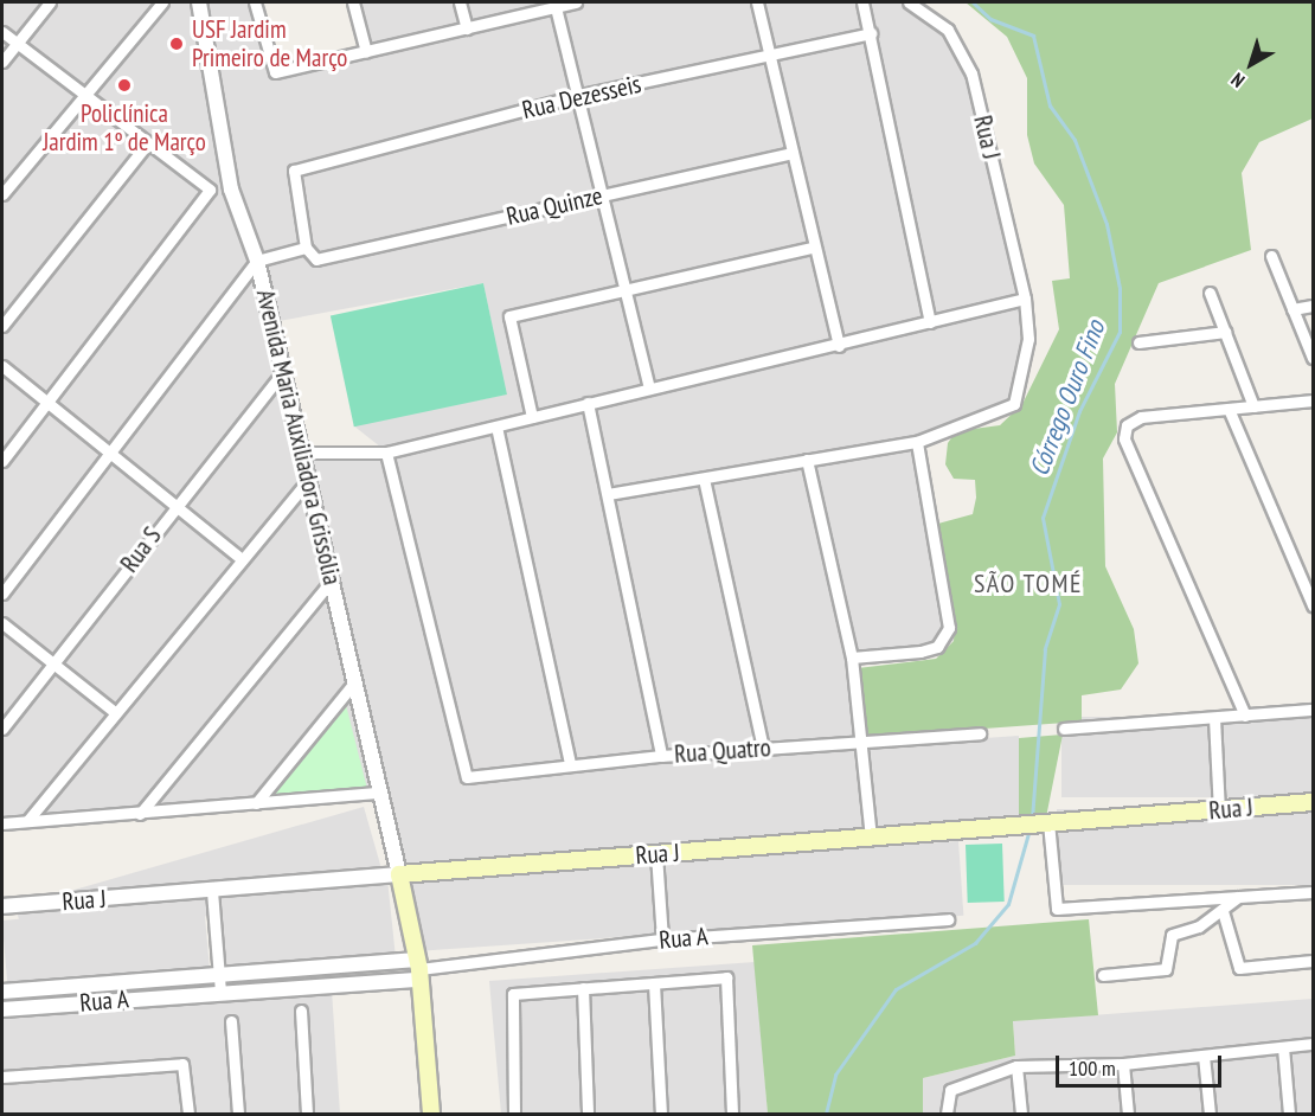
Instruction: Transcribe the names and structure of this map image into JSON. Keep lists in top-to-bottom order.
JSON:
{
  "streets": {
    "main road": ["Rua J"],
    "street": [
      "Rua Dezesseis",
      "Rua Quinze",
      "Avenida Maria Auxiliadora Grissólia",
      "Rua S",
      "Rua Quatro",
      "Rua A"
    ]
  },
  "crossings": [
    ["Rua Dezesseis", "Rua Quinze"],
    ["Rua J", "Avenida Maria Auxiliadora Grissólia"],
    ["Avenida Maria Auxiliadora Grissólia", "Rua S"]
  ],
  "districts": ["SÃO TOMÉ"],
  "water": ["Córrego Ouro Fino"],
  "places": ["USF Jardim Primeiro de Março", "Policlínica Jardim 1º de Março"],
  "scale_bar": "100 m",
  "north": "bottom left"
}
